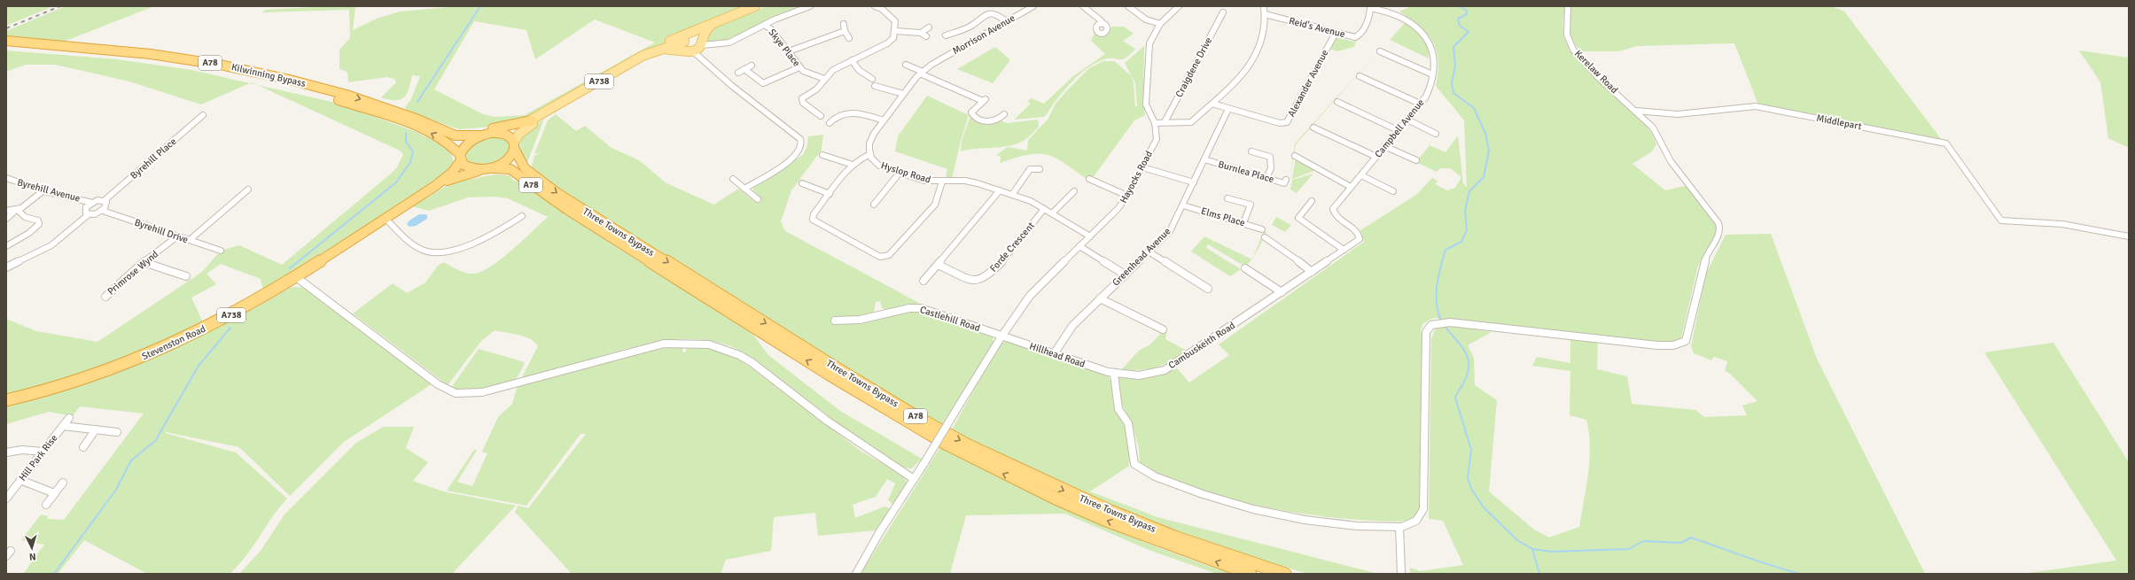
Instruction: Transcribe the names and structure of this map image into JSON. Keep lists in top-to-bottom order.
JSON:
{
  "streets": {
    "highway": [
      "A78",
      "Kilwinning Bypass",
      "A738",
      "Three Towns Bypass",
      "Stevenston Road"
    ],
    "street": [
      "Reid's Avenue",
      "Morrison Avenue",
      "Skye Place",
      "Craigdene Drive",
      "Kerelaw Road",
      "Alexander Avenue",
      "Middlepart",
      "Campbell Avenue",
      "Byrehill Place",
      "Burnlea Place",
      "Hyslop Road",
      "Hayocks Road",
      "Byrehill Avenue",
      "Elms Place",
      "Byrehill Drive",
      "Forde Crescent",
      "Greenhead Avenue",
      "Primrose Wynd",
      "Castlehill Road",
      "Cambuskeith Road",
      "Hillhead Road",
      "Hill Park Rise"
    ]
  },
  "crossings": [
    ["Reid's Avenue", "Alexander Avenue"],
    ["Reid's Avenue", "Campbell Avenue"],
    ["Morrison Avenue", "Hyslop Road"],
    ["A78", "Kilwinning Bypass"],
    ["A78", "A738"],
    ["A78", "Three Towns Bypass"],
    ["Kerelaw Road", "Middlepart"],
    ["Kilwinning Bypass", "A738"],
    ["Kilwinning Bypass", "Three Towns Bypass"],
    ["A738", "Three Towns Bypass"],
    ["A738", "Stevenston Road"],
    ["Alexander Avenue", "Greenhead Avenue"],
    ["Campbell Avenue", "Cambuskeith Road"],
    ["Burnlea Place", "Greenhead Avenue"],
    ["Hyslop Road", "Hayocks Road"],
    ["Hyslop Road", "Forde Crescent"],
    ["Hayocks Road", "Castlehill Road"],
    ["Hayocks Road", "Hillhead Road"],
    ["Elms Place", "Greenhead Avenue"],
    ["Byrehill Drive", "Primrose Wynd"],
    ["Greenhead Avenue", "Hillhead Road"],
    ["Castlehill Road", "Hillhead Road"],
    ["Cambuskeith Road", "Hillhead Road"]
  ],
  "north": "bottom"
}
